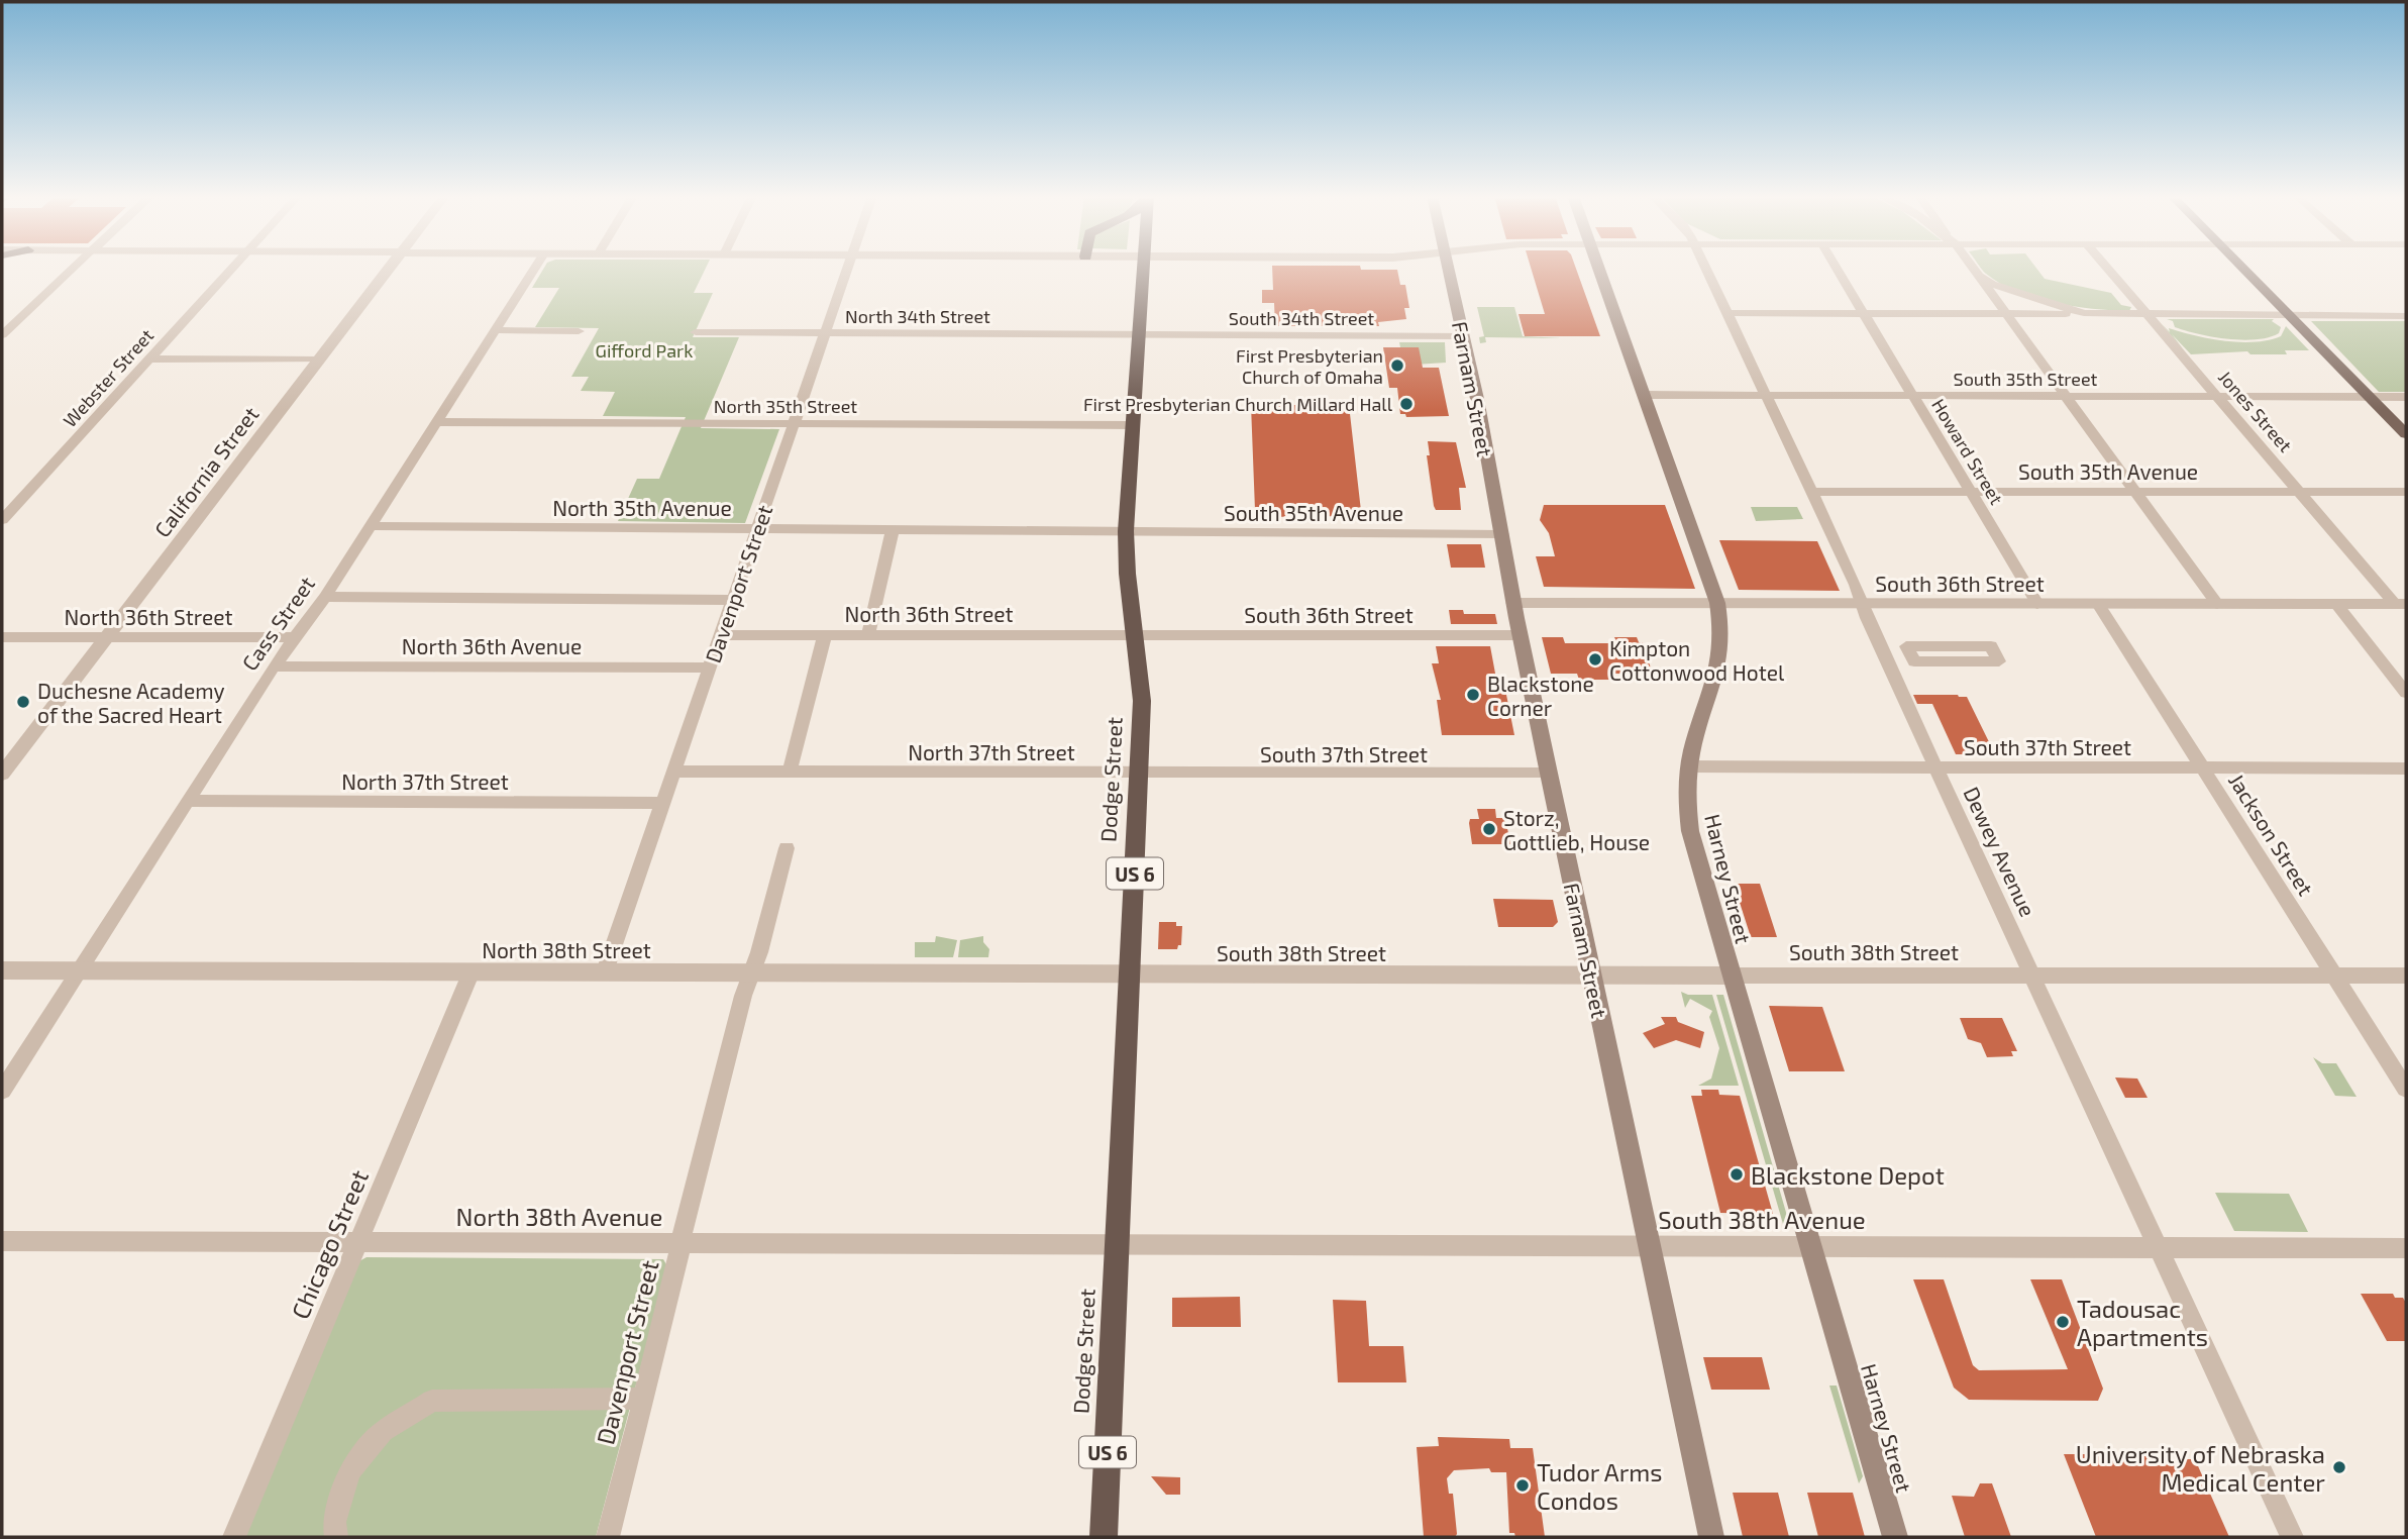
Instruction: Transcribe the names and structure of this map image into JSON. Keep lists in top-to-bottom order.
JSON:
{
  "streets": {
    "highway": ["Dodge Street", "US 6"],
    "main road": ["Farnam Street", "Harney Street"],
    "street": [
      "North 34th Street",
      "South 34th Street",
      "Webster Street",
      "South 35th Street",
      "North 35th Street",
      "Jones Street",
      "Howard Street",
      "South 35th Avenue",
      "California Street",
      "North 35th Avenue",
      "South 36th Street",
      "Davenport Street",
      "North 36th Street",
      "Cass Street",
      "North 36th Avenue",
      "South 37th Street",
      "North 37th Street",
      "Jackson Street",
      "Dewey Avenue",
      "North 38th Street",
      "South 38th Street",
      "North 38th Avenue",
      "South 38th Avenue",
      "Chicago Street"
    ]
  },
  "crossings": [
    ["North 34th Street", "South 34th Street"],
    ["North 34th Street", "Davenport Street"],
    ["North 34th Street", "Dodge Street"],
    ["South 34th Street", "Farnam Street"],
    ["South 34th Street", "Dodge Street"],
    ["South 35th Street", "Jones Street"],
    ["South 35th Street", "Howard Street"],
    ["South 35th Street", "Dewey Avenue"],
    ["South 35th Street", "Harney Street"],
    ["Farnam Street", "South 35th Avenue"],
    ["Farnam Street", "South 36th Street"],
    ["Farnam Street", "South 37th Street"],
    ["Farnam Street", "South 38th Street"],
    ["Farnam Street", "South 38th Avenue"],
    ["North 35th Street", "Davenport Street"],
    ["North 35th Street", "Cass Street"],
    ["North 35th Street", "Dodge Street"],
    ["Jones Street", "South 35th Avenue"],
    ["Jones Street", "South 36th Street"],
    ["Howard Street", "South 35th Avenue"],
    ["Howard Street", "South 36th Street"],
    ["South 35th Avenue", "North 35th Avenue"],
    ["South 35th Avenue", "Dodge Street"],
    ["South 35th Avenue", "Dewey Avenue"],
    ["California Street", "North 36th Street"],
    ["North 35th Avenue", "Davenport Street"],
    ["North 35th Avenue", "Cass Street"],
    ["North 35th Avenue", "Dodge Street"],
    ["South 36th Street", "North 36th Street"],
    ["South 36th Street", "Dodge Street"],
    ["South 36th Street", "Jackson Street"],
    ["South 36th Street", "Dewey Avenue"],
    ["South 36th Street", "Harney Street"],
    ["Davenport Street", "North 36th Street"],
    ["Davenport Street", "North 36th Avenue"],
    ["Davenport Street", "North 37th Street"],
    ["Davenport Street", "North 38th Street"],
    ["Davenport Street", "North 38th Avenue"],
    ["North 36th Street", "Cass Street"],
    ["North 36th Street", "Dodge Street"],
    ["Cass Street", "North 36th Avenue"],
    ["Cass Street", "North 37th Street"],
    ["Cass Street", "North 38th Street"],
    ["South 37th Street", "North 37th Street"],
    ["South 37th Street", "Dodge Street"],
    ["South 37th Street", "Jackson Street"],
    ["South 37th Street", "Dewey Avenue"],
    ["South 37th Street", "Harney Street"],
    ["North 37th Street", "Dodge Street"],
    ["Dodge Street", "North 38th Street"],
    ["Dodge Street", "South 38th Street"],
    ["Dodge Street", "North 38th Avenue"],
    ["Dodge Street", "South 38th Avenue"],
    ["Jackson Street", "South 38th Street"],
    ["Dewey Avenue", "South 38th Street"],
    ["Dewey Avenue", "South 38th Avenue"],
    ["Harney Street", "South 38th Street"],
    ["Harney Street", "South 38th Avenue"],
    ["North 38th Street", "South 38th Street"],
    ["North 38th Street", "Chicago Street"],
    ["North 38th Avenue", "South 38th Avenue"],
    ["North 38th Avenue", "Chicago Street"]
  ],
  "parks": ["Gifford Park"],
  "places": [
    "First Presbyterian Church of Omaha",
    "First Presbyterian Church Millard Hall",
    "Kimpton Cottonwood Hotel",
    "Blackstone Corner",
    "Duchesne Academy of the Sacred Heart",
    "Storz, Gottlieb, House",
    "Blackstone Depot",
    "Tadousac Apartments",
    "University of Nebraska Medical Center",
    "Tudor Arms Condos"
  ]
}
